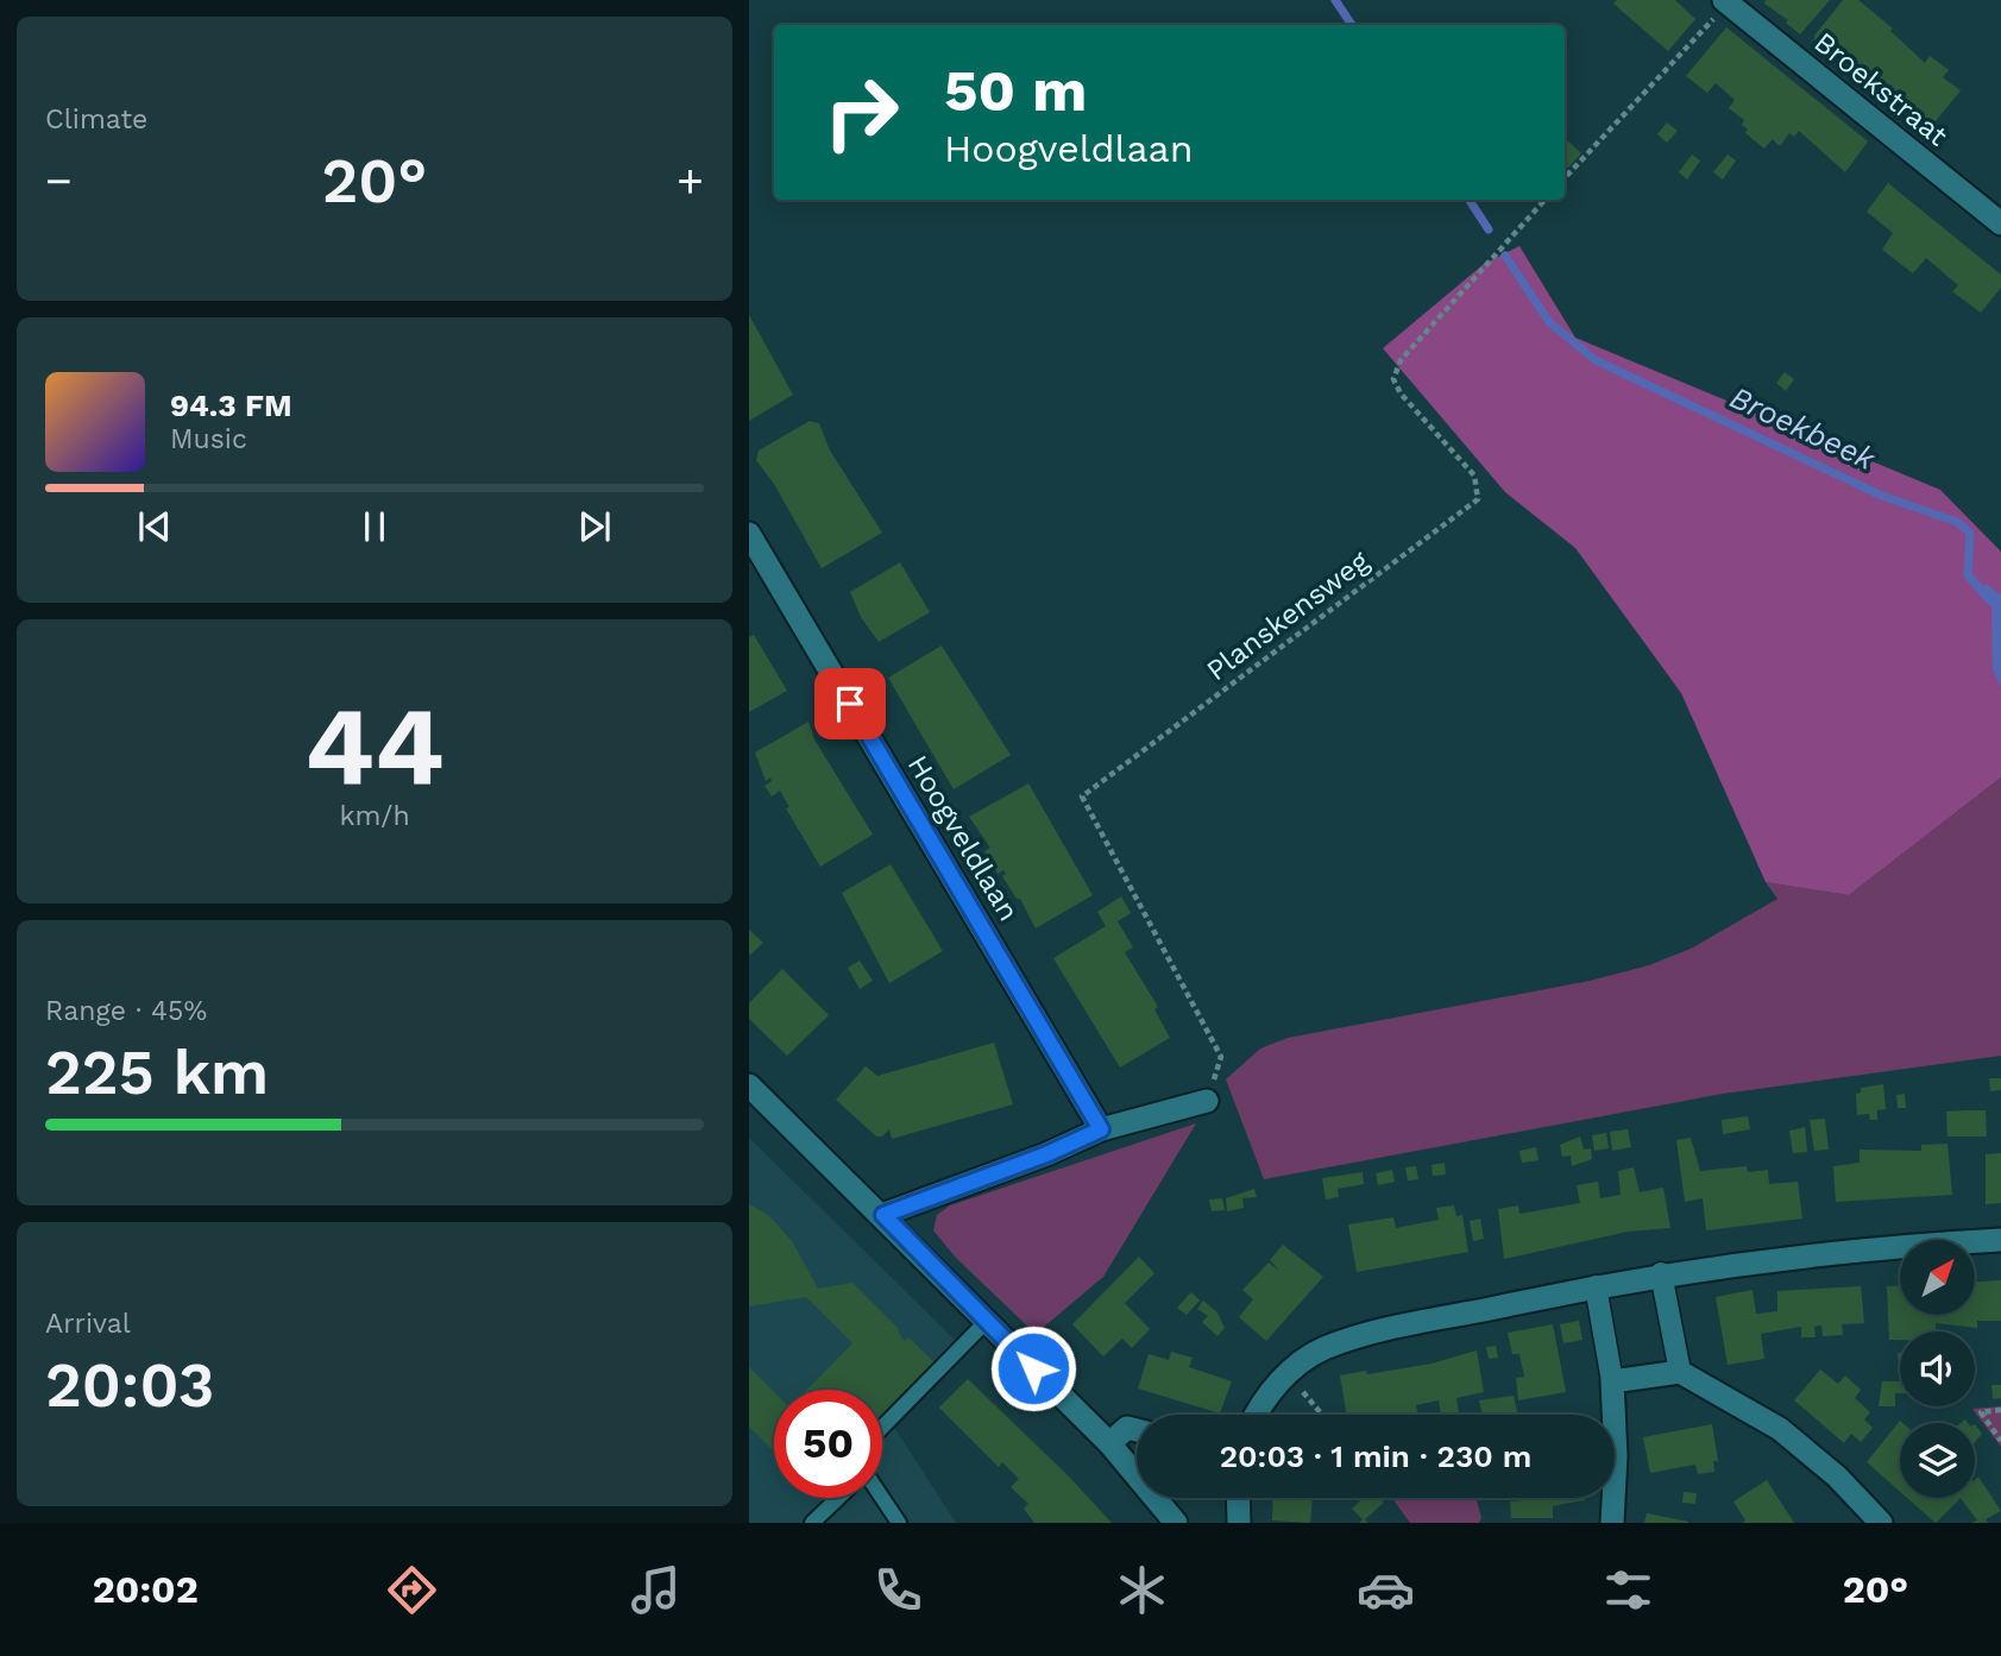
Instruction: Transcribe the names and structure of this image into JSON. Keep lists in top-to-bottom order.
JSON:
{
  "streets": {
    "street": ["Broekstraat", "Hoogveldlaan"],
    "path": ["Planskensweg"]
  },
  "water": ["Broekbeek"],
  "north": "top right",
  "page": {
    "tile": [
      "Climate",
      ["44", "km/h"],
      ["Range · 45%", "225 km"],
      ["Arrival", "20:03"]
    ],
    "turn": ["50 m", "Hoogveldlaan"],
    "heat": ["−", "20°", "+"],
    "song": ["94.3 FM", "Music"],
    "limit": "50",
    "trip": "20:03 · 1 min · 230 m",
    "tabs": ["20:02", "20°"]
  }
}
